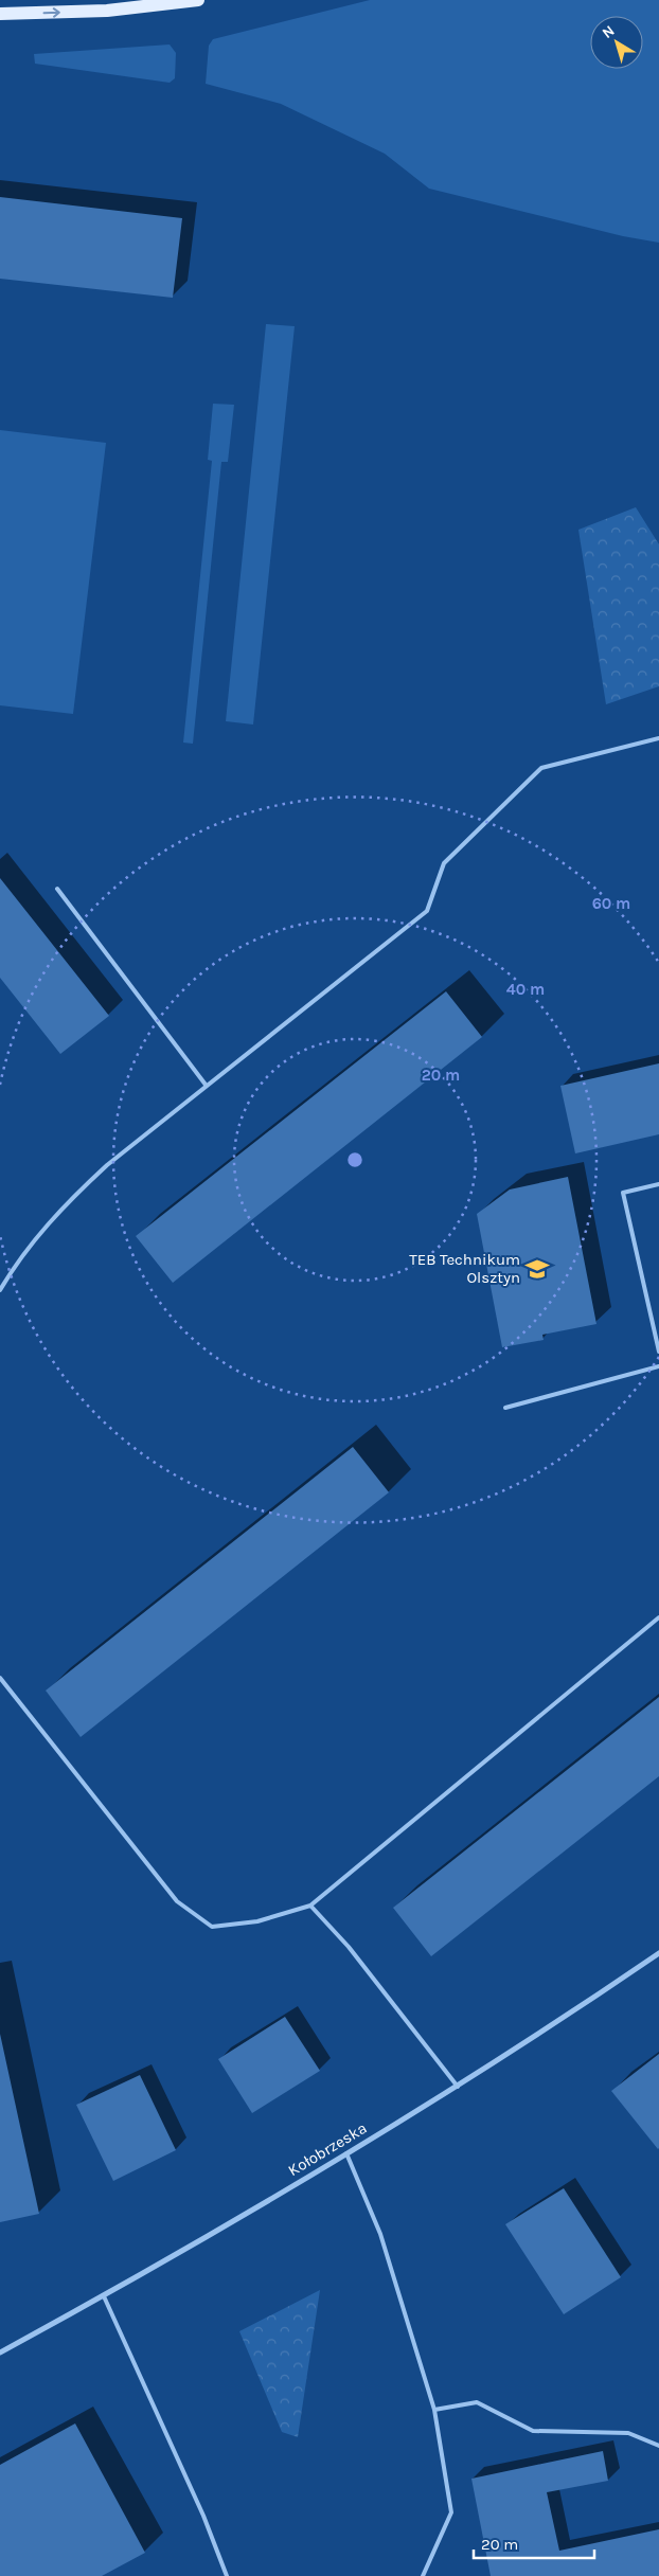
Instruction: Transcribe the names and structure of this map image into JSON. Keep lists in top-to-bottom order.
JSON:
{
  "streets": {
    "street": ["Kołobrzeska"]
  },
  "places": {
    "school or university": ["TEB Technikum Olsztyn"]
  },
  "scale_bar": "20 m",
  "north": "top left",
  "rings": ["60 m", "40 m", "20 m"]
}
